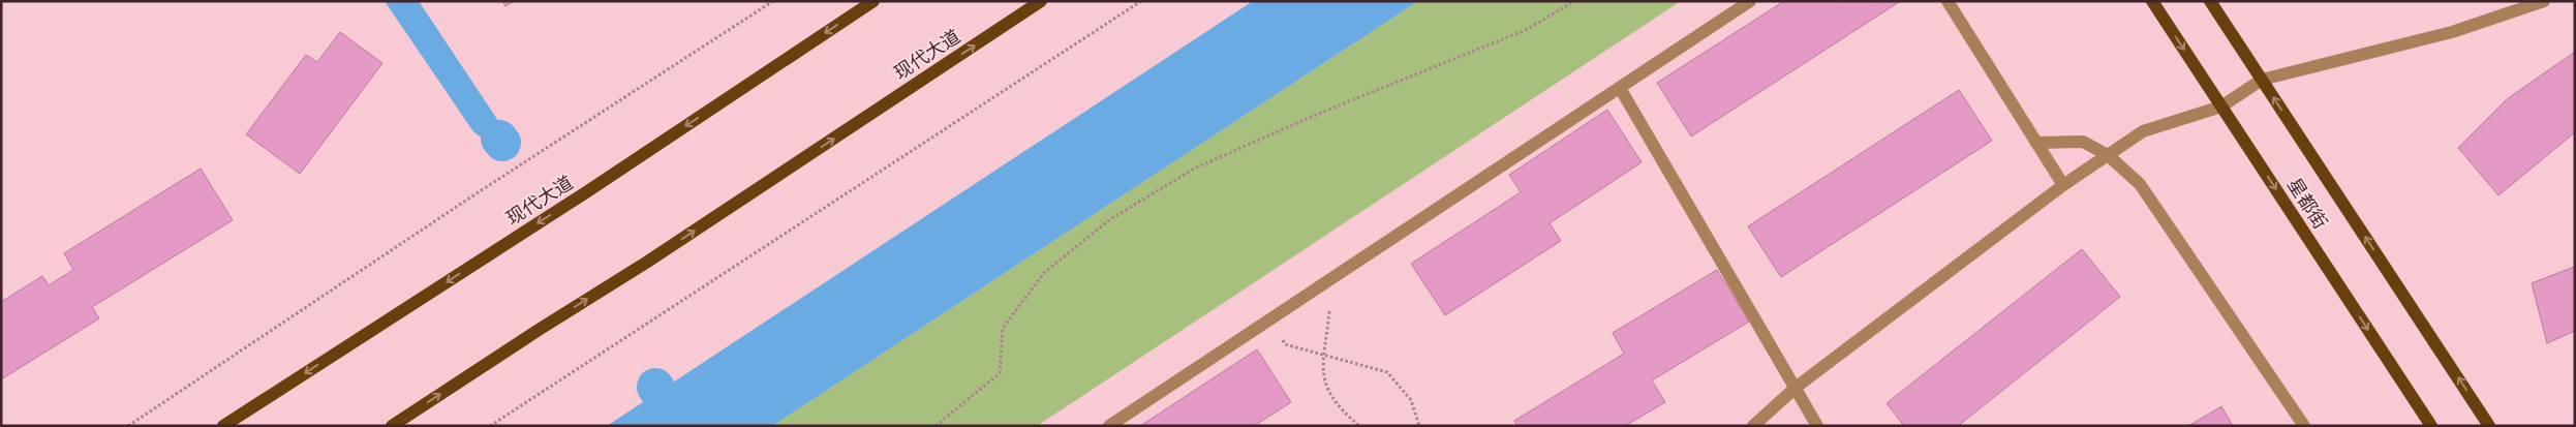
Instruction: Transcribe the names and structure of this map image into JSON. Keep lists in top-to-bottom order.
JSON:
{
  "streets": {
    "main road": ["现代大道", "星都街"]
  }
}
